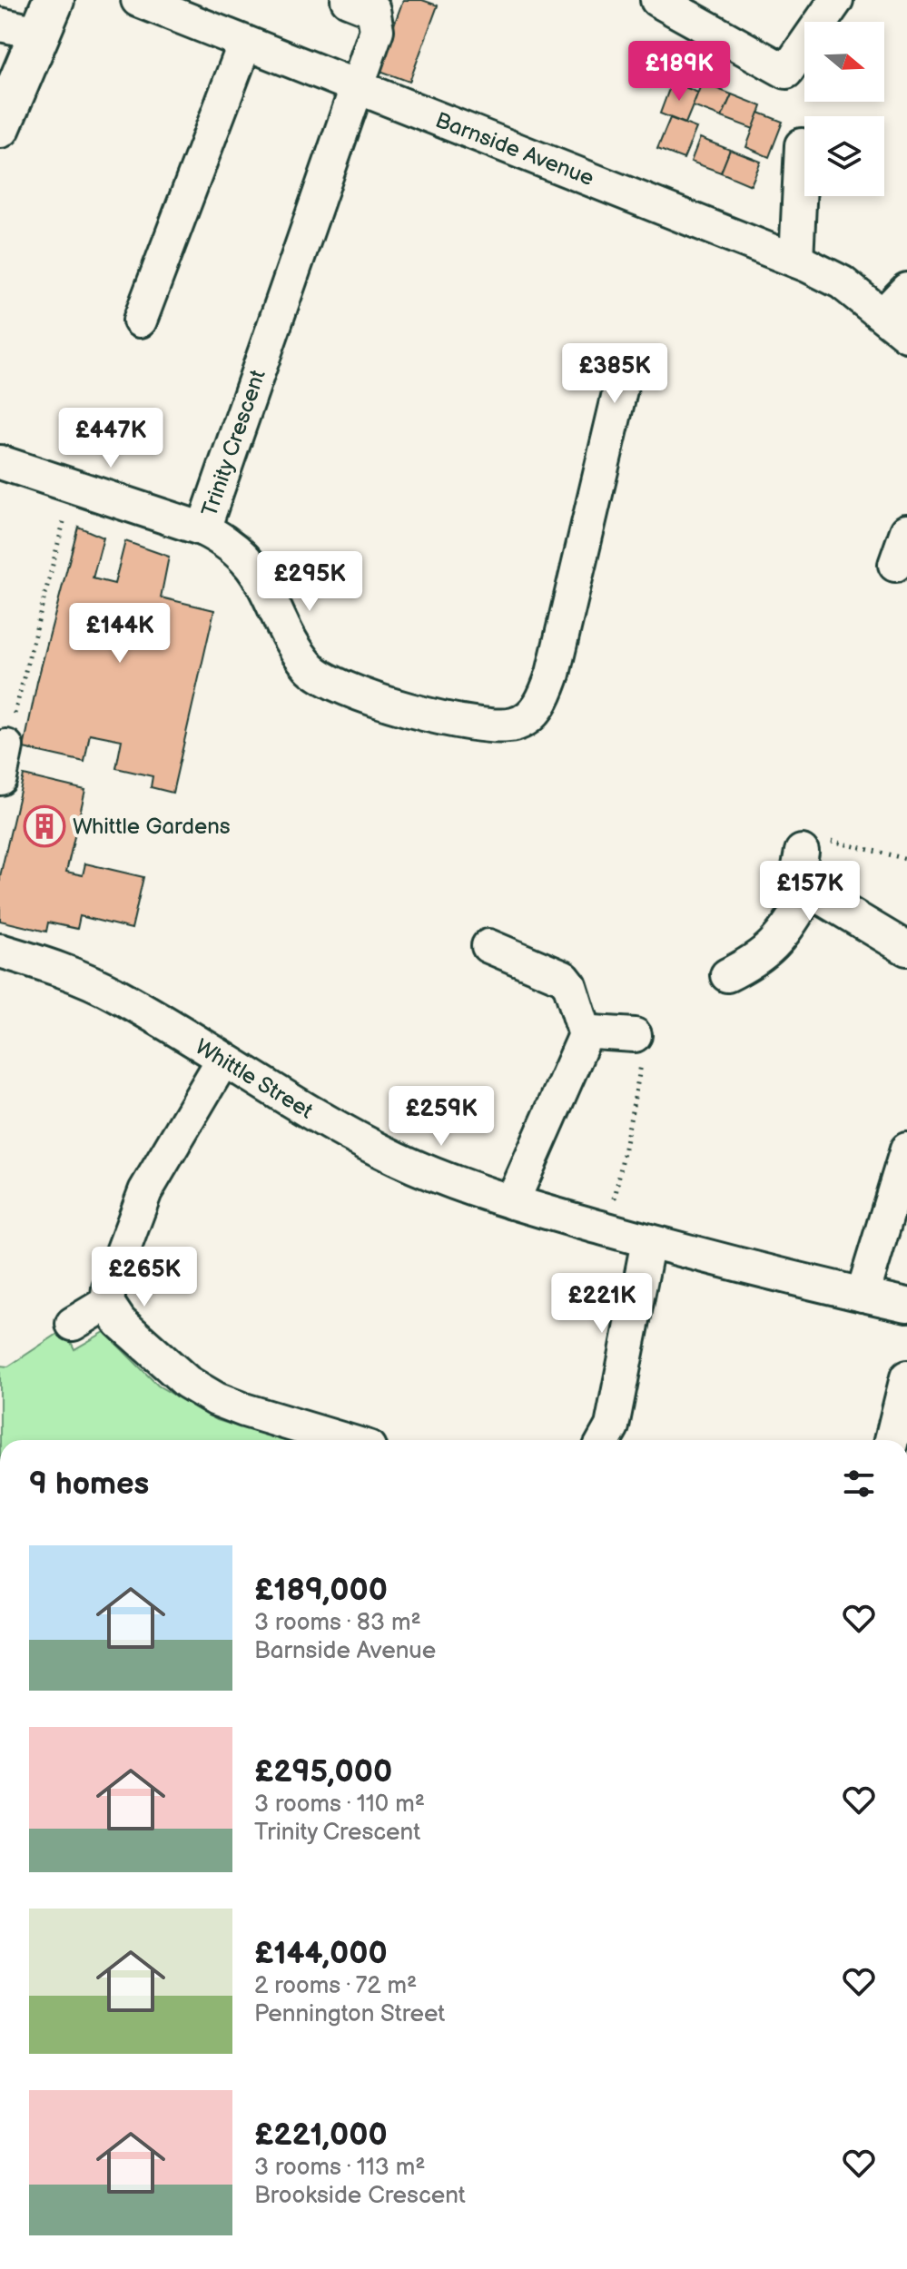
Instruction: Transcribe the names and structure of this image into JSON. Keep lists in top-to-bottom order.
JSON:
{
  "streets": {
    "street": ["Barnside Avenue", "Trinity Crescent", "Whittle Street"]
  },
  "crossings": [
    ["Barnside Avenue", "Trinity Crescent"]
  ],
  "places": {
    "building": ["Whittle Gardens"]
  },
  "north": "right",
  "page": {
    "price": [
      "£189K",
      "£385K",
      "£447K",
      "£295K",
      "£144K",
      "£157K",
      "£259K",
      "£265K",
      "£221K"
    ],
    "heading": "9 homes",
    "list": [
      {
        "name": "£189,000",
        "note": "3 rooms · 83 m² · Barnside Avenue"
      },
      {
        "name": "£295,000",
        "note": "3 rooms · 110 m² · Trinity Crescent"
      },
      {
        "name": "£144,000",
        "note": "2 rooms · 72 m² · Pennington Street"
      },
      {
        "name": "£221,000",
        "note": "3 rooms · 113 m² · Brookside Crescent"
      }
    ]
  }
}
